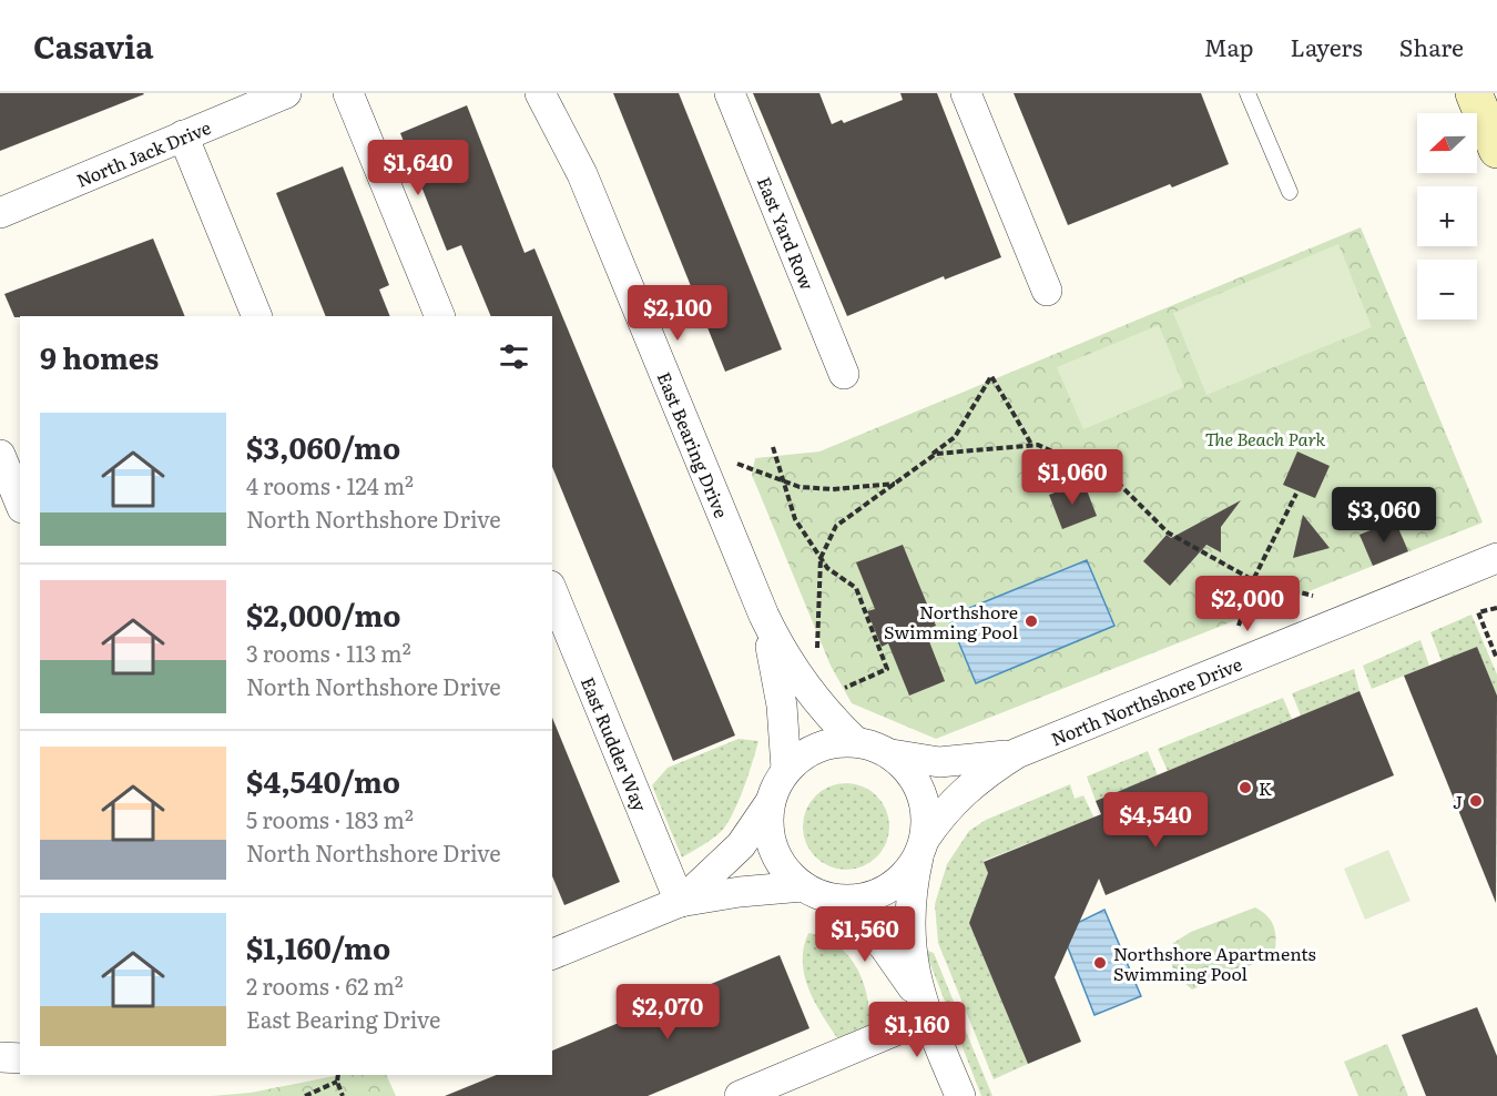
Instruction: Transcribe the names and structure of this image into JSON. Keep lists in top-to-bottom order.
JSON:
{
  "streets": {
    "street": [
      "North Jack Drive",
      "East Yard Row",
      "East Bearing Drive",
      "North Northshore Drive",
      "East Rudder Way"
    ]
  },
  "parks": ["The Beach Park"],
  "places": [
    "Northshore Swimming Pool",
    "K",
    "J",
    "Northshore Apartments Swimming Pool"
  ],
  "north": "left",
  "page": {
    "header": "Casavia",
    "nav": ["Map", "Layers", "Share"],
    "map_buttons": ["+", "−"],
    "price": [
      "$1,640",
      "$2,100",
      "$1,060",
      "$3,060",
      "$2,000",
      "$4,540",
      "$1,560",
      "$2,070",
      "$1,160"
    ],
    "heading": "9 homes",
    "list": [
      {
        "name": "$3,060/mo",
        "note": "4 rooms · 124 m² · North Northshore Drive"
      },
      {
        "name": "$2,000/mo",
        "note": "3 rooms · 113 m² · North Northshore Drive"
      },
      {
        "name": "$4,540/mo",
        "note": "5 rooms · 183 m² · North Northshore Drive"
      },
      {
        "name": "$1,160/mo",
        "note": "2 rooms · 62 m² · East Bearing Drive"
      }
    ]
  }
}
